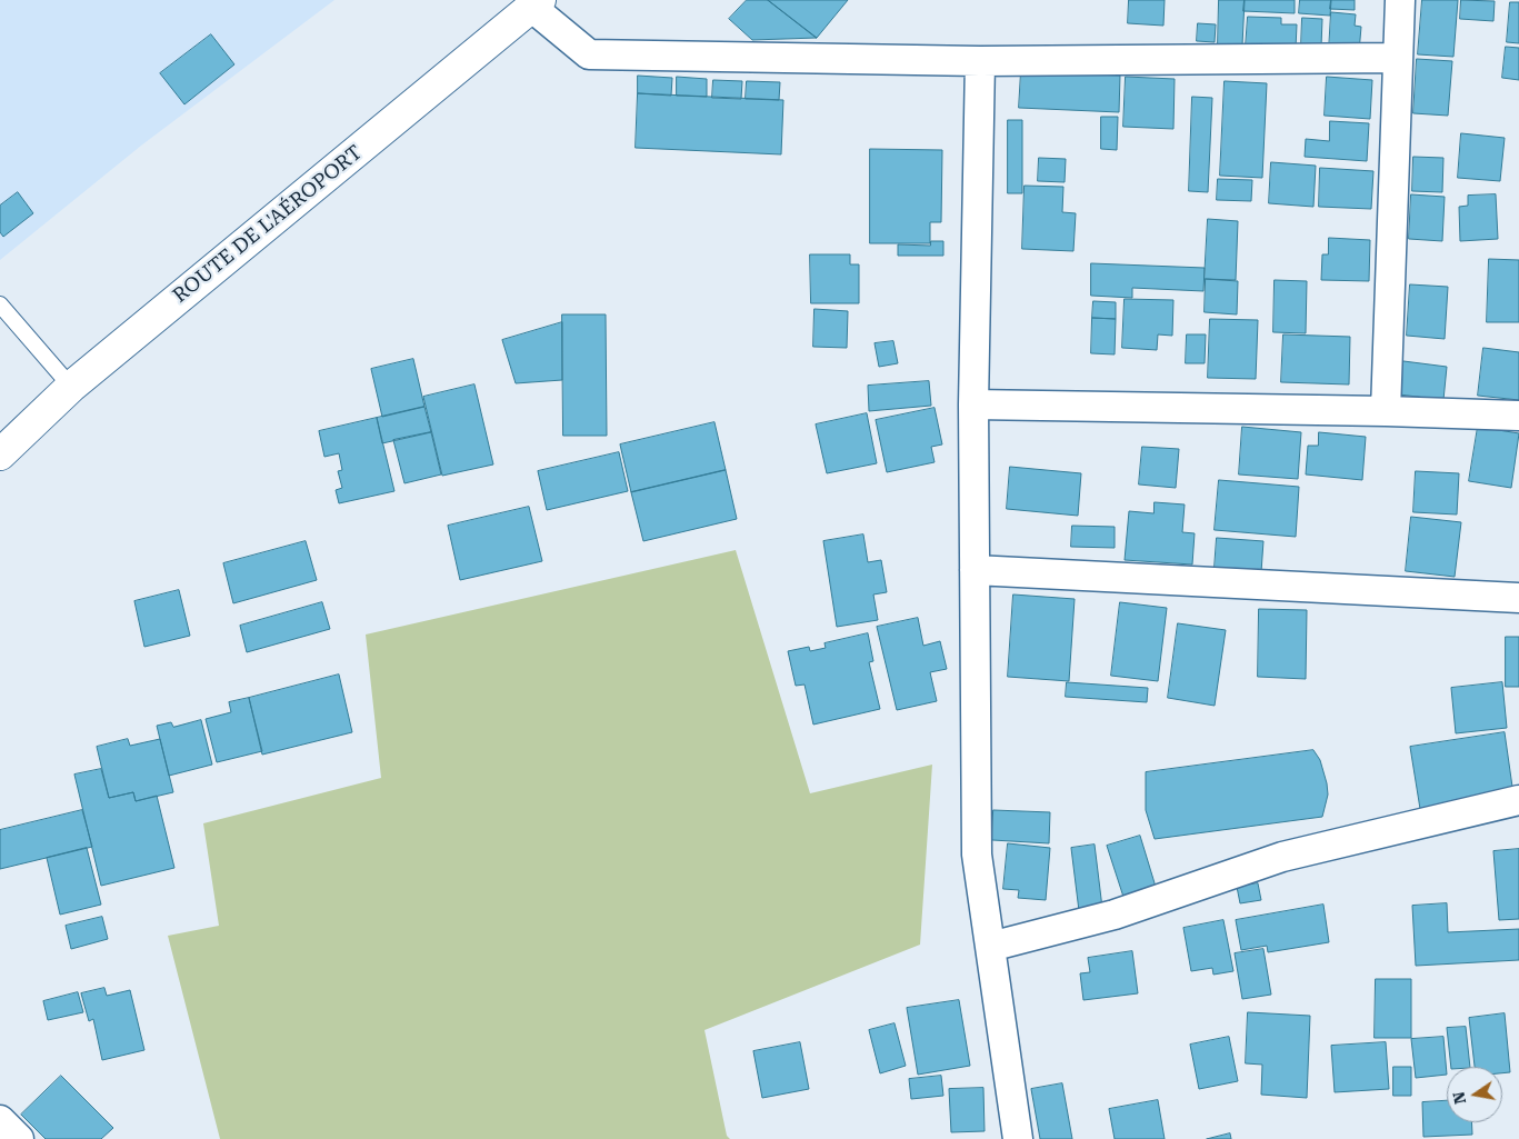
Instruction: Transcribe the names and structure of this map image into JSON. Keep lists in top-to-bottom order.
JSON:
{
  "streets": {
    "main road": ["ROUTE DE L'AÉROPORT"]
  },
  "north": "left"
}
